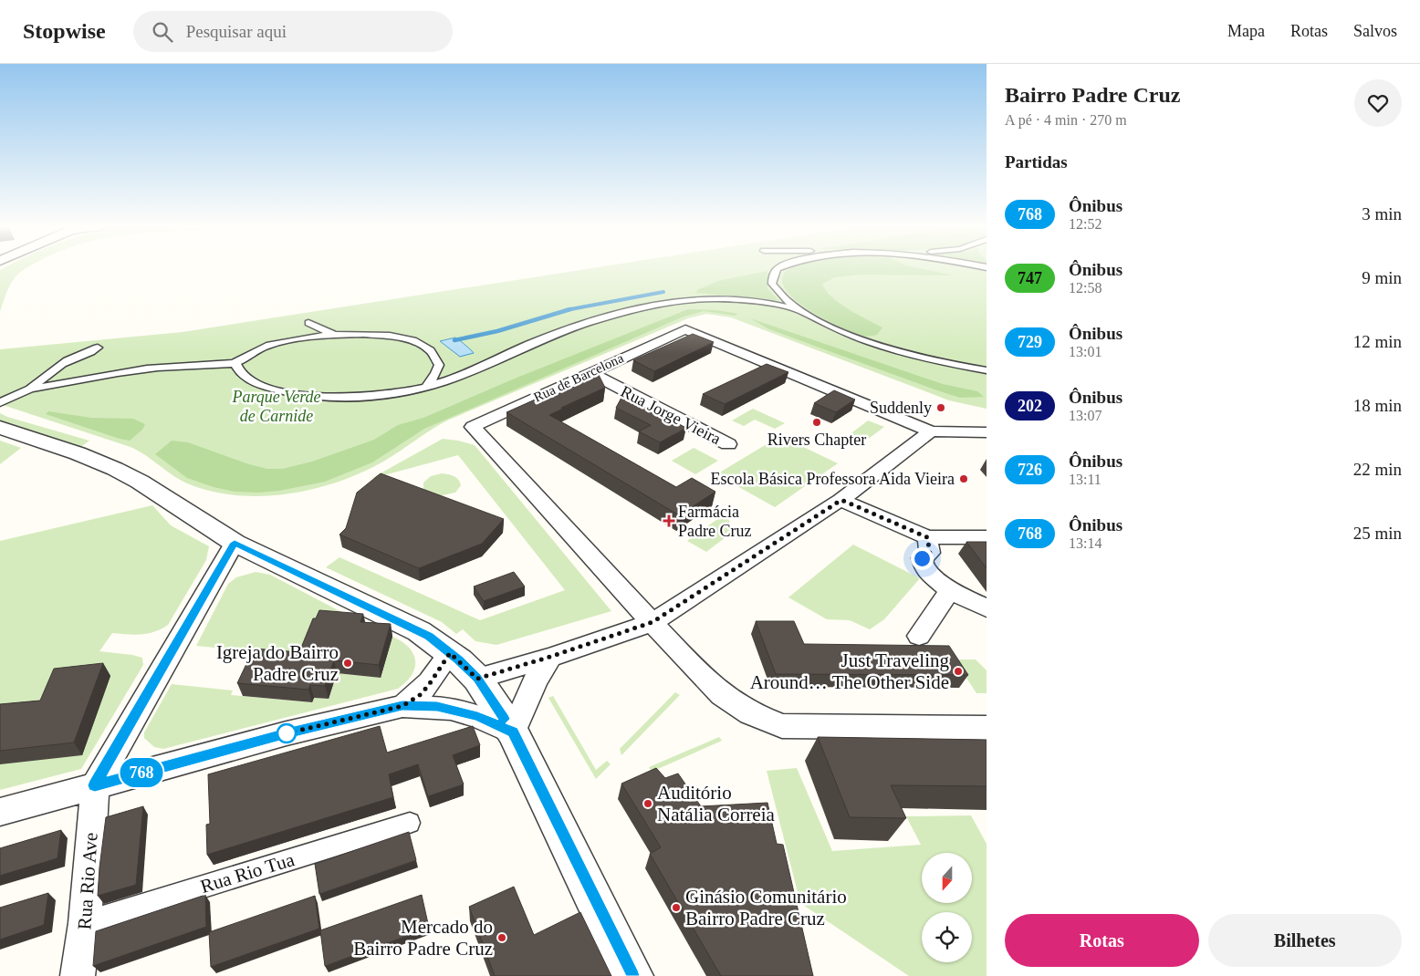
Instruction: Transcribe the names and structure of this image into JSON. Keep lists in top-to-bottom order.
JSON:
{
  "streets": {
    "street": [
      "Rua de Barcelona",
      "Rua Jorge Vieira",
      "Rua Rio Tua",
      "Rua Rio Ave"
    ]
  },
  "crossings": [
    ["Rua de Barcelona", "Rua Jorge Vieira"],
    ["Rua Rio Tua", "Rua Rio Ave"]
  ],
  "parks": ["Parque Verde de Carnide"],
  "places": {
    "other": [
      "Suddenly",
      "Rivers Chapter",
      "Escola Básica Professora Aida Vieira",
      "Igreja do Bairro Padre Cruz",
      "Just Traveling Around… The Other Side",
      "Auditório Natália Correia",
      "Ginásio Comunitário Bairro Padre Cruz",
      "Mercado do Bairro Padre Cruz"
    ],
    "health": ["Farmácia Padre Cruz"]
  },
  "lines": ["bus line 768"],
  "north": "bottom",
  "page": {
    "header": "Stopwise",
    "search": "Pesquisar aqui",
    "nav": ["Mapa", "Rotas", "Salvos"],
    "on_map": "768",
    "heading": [
      ["Bairro Padre Cruz", "A pé · 4 min · 270 m"],
      "Partidas"
    ],
    "list": [
      {
        "mark": "768",
        "name": "Ônibus",
        "note": "12:52",
        "value": "3 min"
      },
      {
        "mark": "747",
        "name": "Ônibus",
        "note": "12:58",
        "value": "9 min"
      },
      {
        "mark": "729",
        "name": "Ônibus",
        "note": "13:01",
        "value": "12 min"
      },
      {
        "mark": "202",
        "name": "Ônibus",
        "note": "13:07",
        "value": "18 min"
      },
      {
        "mark": "726",
        "name": "Ônibus",
        "note": "13:11",
        "value": "22 min"
      },
      {
        "mark": "768",
        "name": "Ônibus",
        "note": "13:14",
        "value": "25 min"
      }
    ],
    "buttons": ["Rotas", "Bilhetes"]
  }
}
